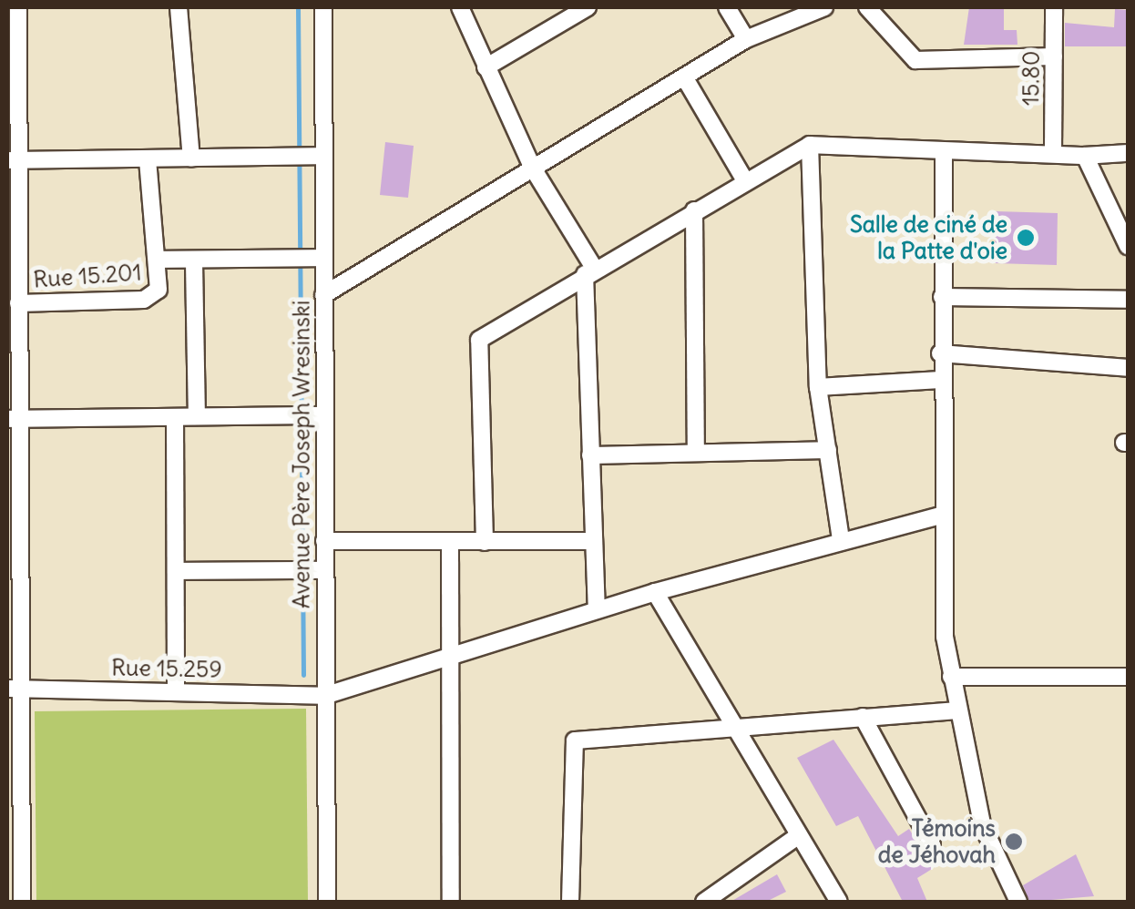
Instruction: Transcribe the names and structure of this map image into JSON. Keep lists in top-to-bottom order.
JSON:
{
  "streets": {
    "street": [
      "15.80",
      "Rue 15.201",
      "Avenue Père Joseph Wresinski",
      "Rue 15.259"
    ]
  },
  "crossings": [
    ["Avenue Père Joseph Wresinski", "Rue 15.259"]
  ],
  "places": ["Salle de ciné de la Patte d'oie", "Témoins de Jéhovah"]
}
